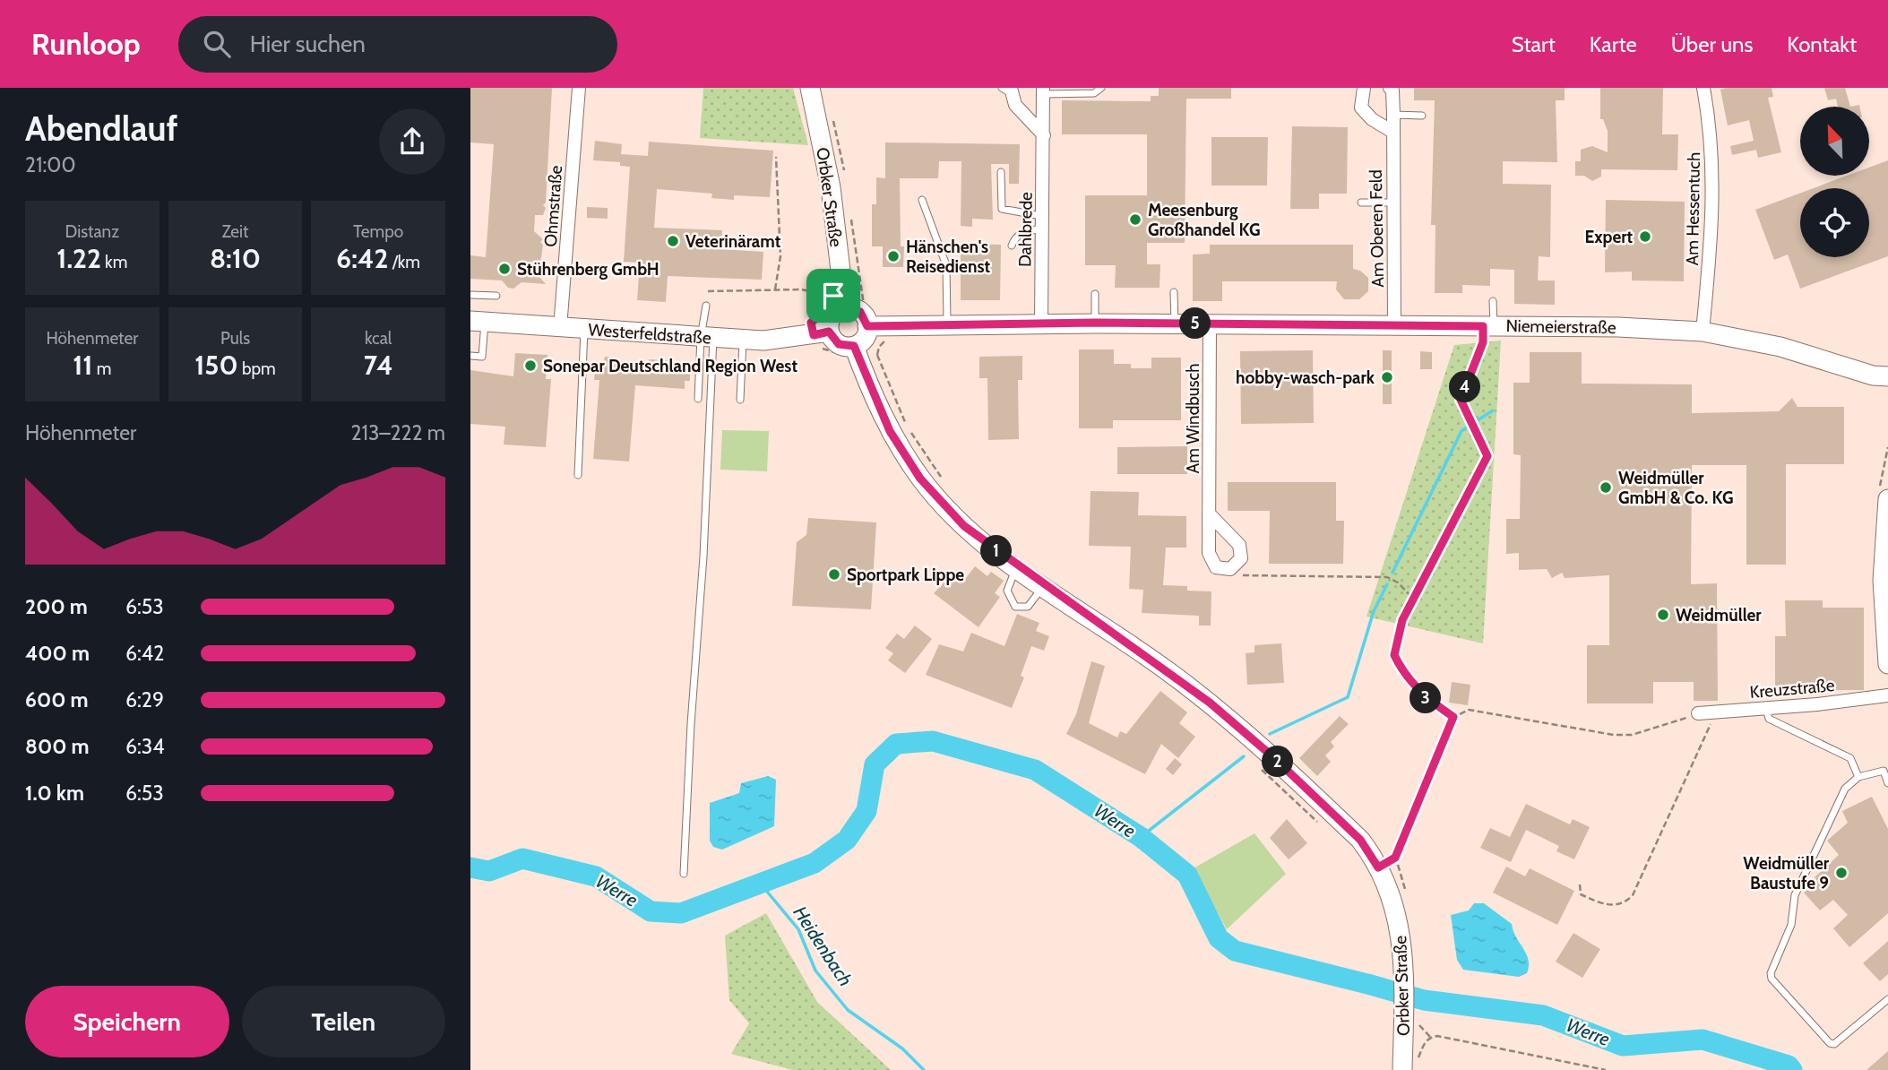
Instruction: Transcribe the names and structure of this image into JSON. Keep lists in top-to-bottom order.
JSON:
{
  "streets": {
    "street": [
      "Orbker Straße",
      "Ohmstraße",
      "Am Hessentuch",
      "Am Oberen Feld",
      "Dahlbrede",
      "Niemeierstraße",
      "Westerfeldstraße",
      "Am Windbusch",
      "Kreuzstraße"
    ]
  },
  "crossings": [
    ["Ohmstraße", "Westerfeldstraße"],
    ["Am Hessentuch", "Niemeierstraße"],
    ["Am Oberen Feld", "Niemeierstraße"],
    ["Dahlbrede", "Niemeierstraße"],
    ["Niemeierstraße", "Am Windbusch"]
  ],
  "water": ["Werre", "Heidenbach"],
  "places": [
    "Meesenburg Großhandel KG",
    "Expert",
    "Veterinäramt",
    "Hänschen's Reisedienst",
    "Stührenberg GmbH",
    "Sonepar Deutschland Region West",
    "hobby-wasch-park",
    "Weidmüller GmbH & Co. KG",
    "Sportpark Lippe",
    "Weidmüller",
    "Weidmüller Baustufe 9"
  ],
  "north": "top left",
  "page": {
    "header": "Runloop",
    "search": "Hier suchen",
    "nav": [
      "Start",
      "Karte",
      "Über uns",
      "Kontakt"
    ],
    "heading": ["Abendlauf", "21:00"],
    "stats": [
      ["Distanz", "1.22 km"],
      ["Zeit", "8:10"],
      ["Tempo", "6:42 /km"],
      ["Höhenmeter", "11 m"],
      ["Puls", "150 bpm"],
      ["kcal", "74"]
    ],
    "pins": [
      "5",
      "4",
      "1",
      "3",
      "2"
    ],
    "chart": ["Höhenmeter", "213–222 m"],
    "list": [
      {
        "name": "200 m",
        "note": "6:53"
      },
      {
        "name": "400 m",
        "note": "6:42"
      },
      {
        "name": "600 m",
        "note": "6:29"
      },
      {
        "name": "800 m",
        "note": "6:34"
      },
      {
        "name": "1.0 km",
        "note": "6:53"
      }
    ],
    "buttons": ["Speichern", "Teilen"]
  }
}
